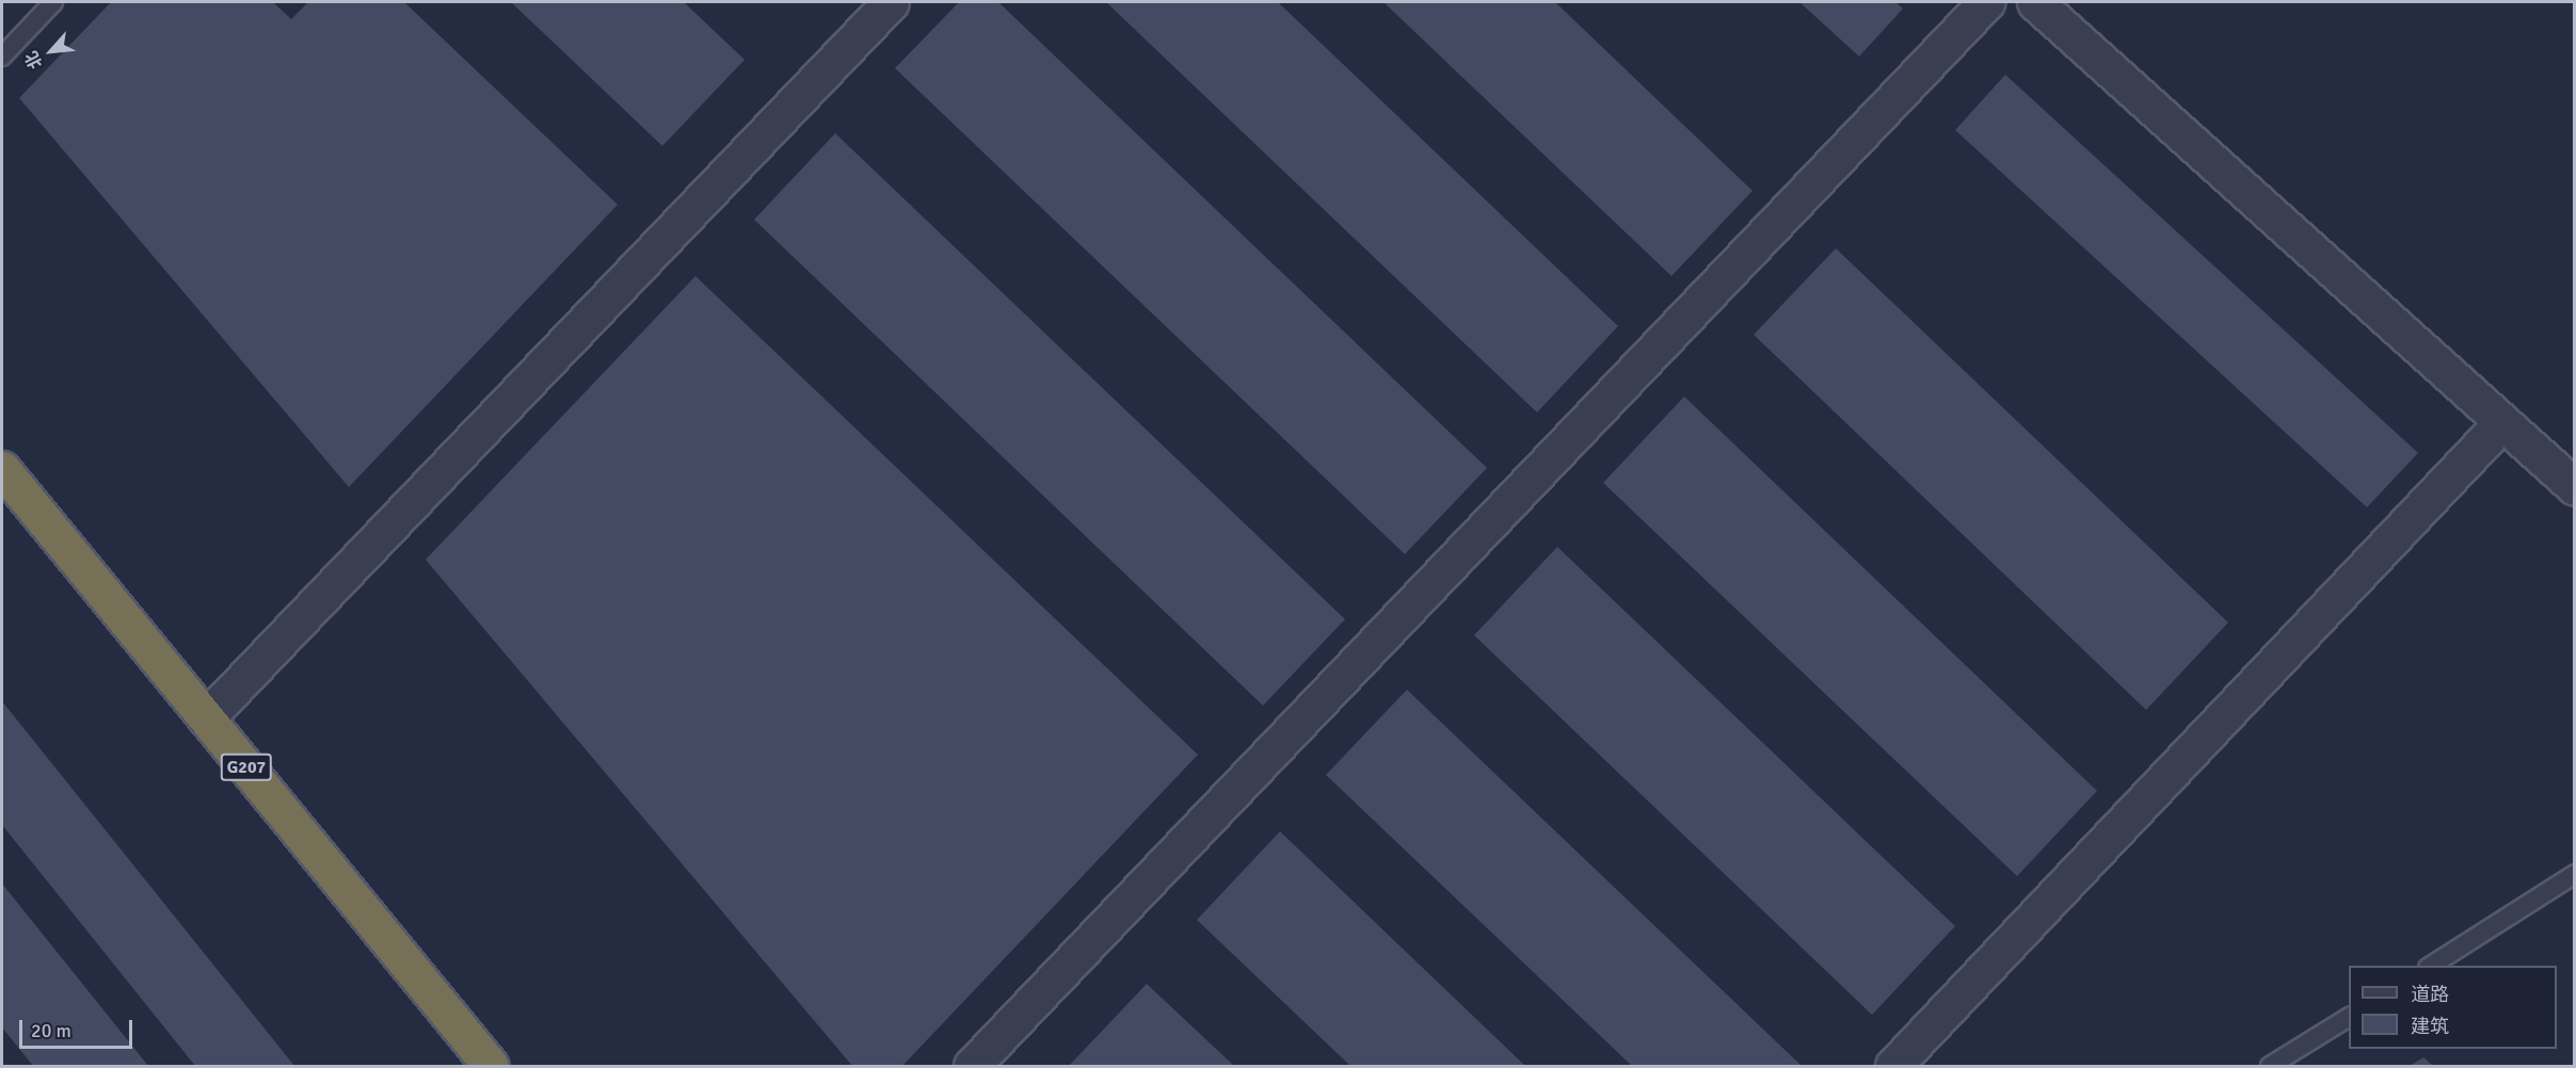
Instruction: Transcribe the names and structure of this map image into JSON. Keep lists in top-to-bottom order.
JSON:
{
  "streets": {
    "highway": ["G207"]
  },
  "legend": ["道路", "建筑"],
  "scale_bar": "20 m",
  "north": "bottom left"
}
